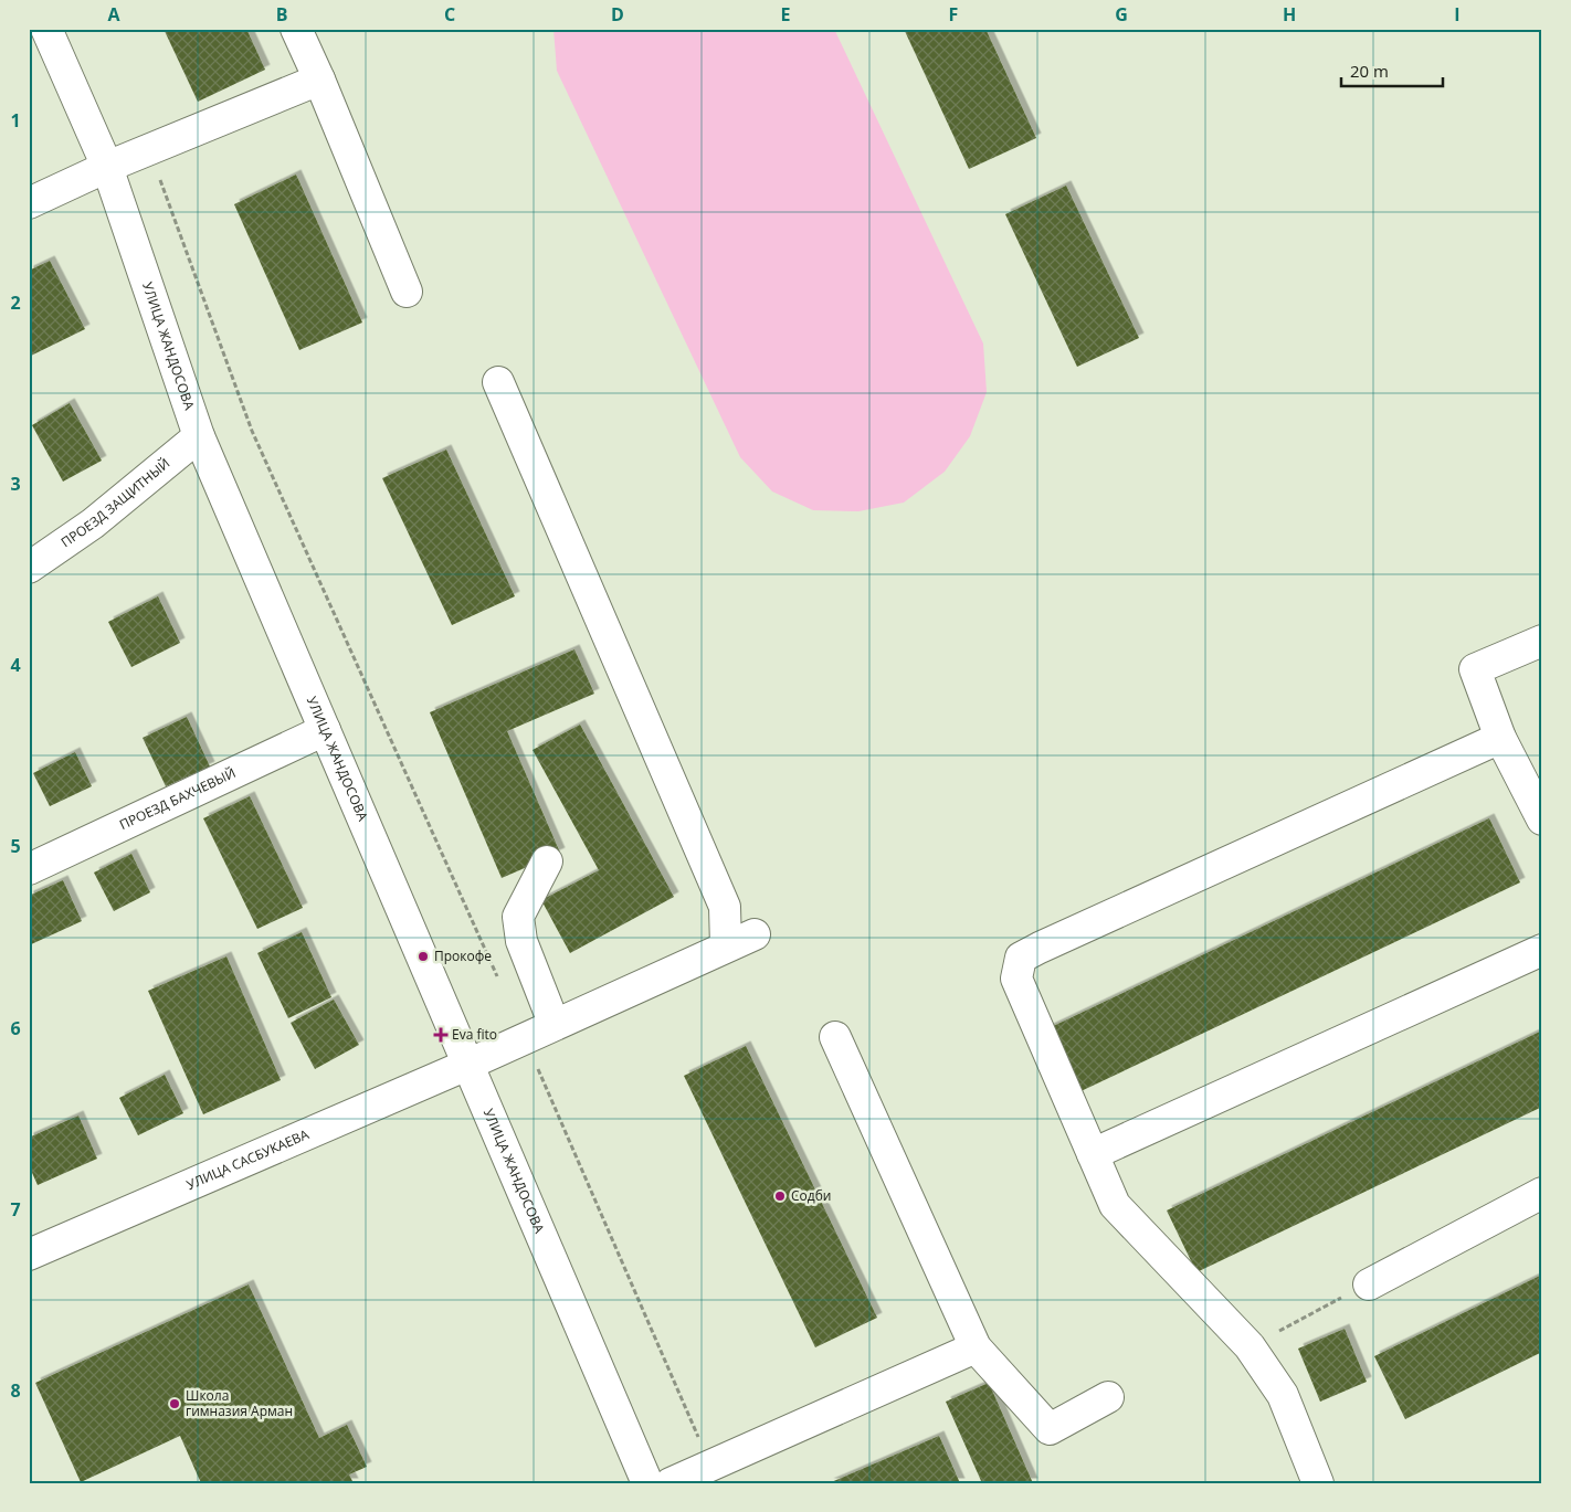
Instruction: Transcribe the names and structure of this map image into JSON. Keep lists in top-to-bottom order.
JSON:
{
  "streets": {
    "street": [
      "УЛИЦА ЖАНДОСОВА",
      "ПРОЕЗД ЗАЩИТНЫЙ",
      "ПРОЕЗД БАХЧЕВЫЙ",
      "УЛИЦА САСБУКАЕВА"
    ]
  },
  "crossings": [
    ["УЛИЦА ЖАНДОСОВА", "ПРОЕЗД ЗАЩИТНЫЙ"],
    ["УЛИЦА ЖАНДОСОВА", "ПРОЕЗД БАХЧЕВЫЙ"],
    ["УЛИЦА ЖАНДОСОВА", "УЛИЦА САСБУКАЕВА"]
  ],
  "places": {
    "other": ["Прокофе", "Содби", "Школа гимназия Арман"],
    "health": ["Eva fito"]
  },
  "scale_bar": "20 m",
  "grid": {
    "columns": [
      "A",
      "B",
      "C",
      "D",
      "E",
      "F",
      "G",
      "H",
      "I"
    ],
    "rows": [
      "1",
      "2",
      "3",
      "4",
      "5",
      "6",
      "7",
      "8"
    ]
  }
}
